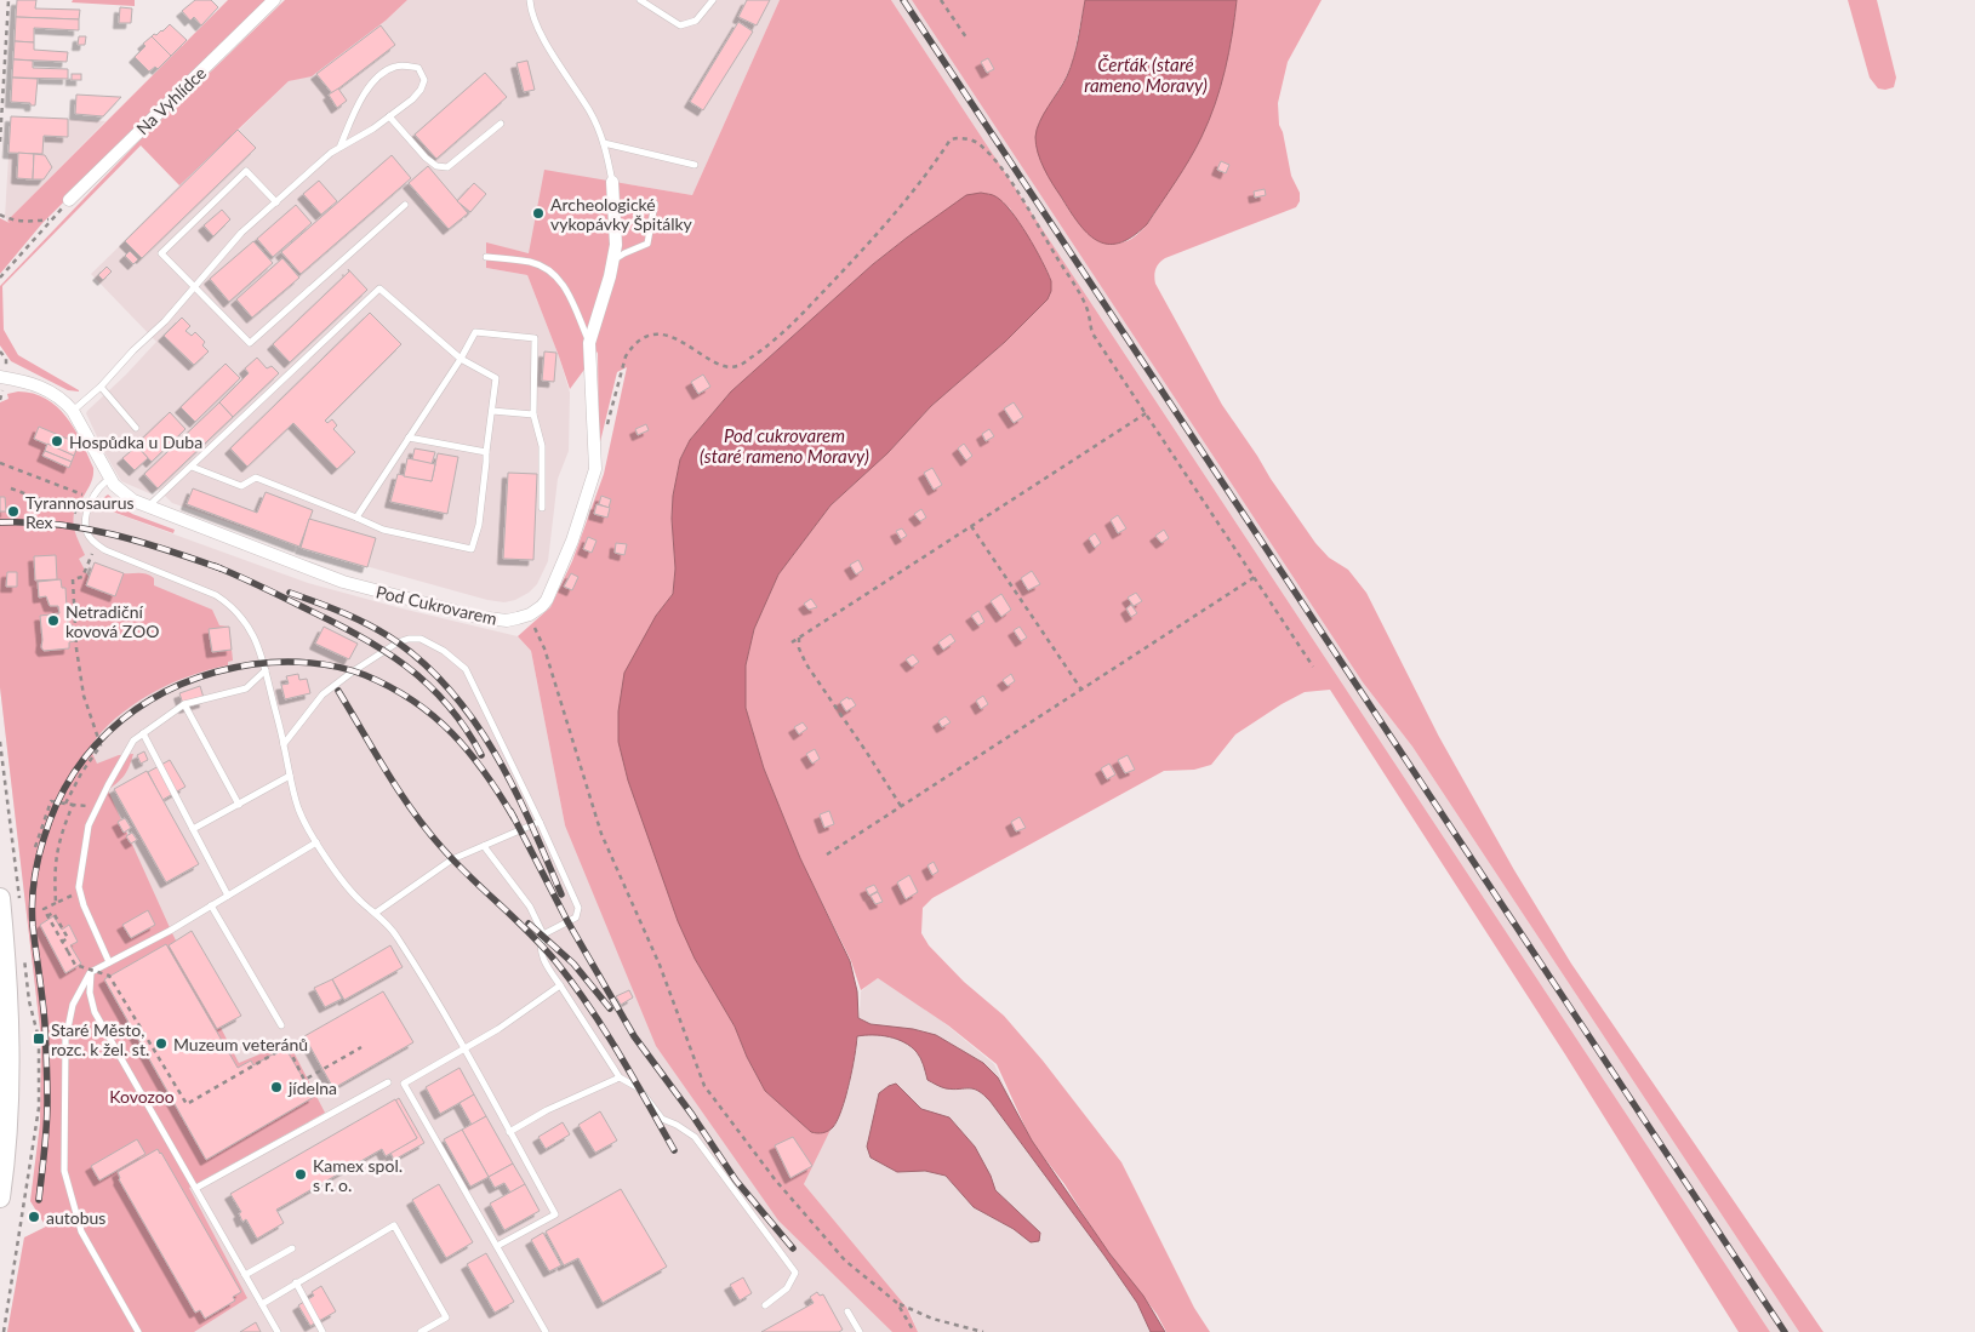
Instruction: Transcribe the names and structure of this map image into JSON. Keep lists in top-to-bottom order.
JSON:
{
  "streets": {
    "street": ["Na Vyhlídce", "Pod Cukrovarem"]
  },
  "water": ["Čerťák (staré rameno Moravy)", "Pod cukrovarem (staré rameno Moravy)"],
  "parks": ["Kovozoo"],
  "places": {
    "other": [
      "Archeologické vykopávky Špitálky",
      "Hospůdka u Duba",
      "Tyrannosaurus Rex",
      "Netradiční kovová ZOO",
      "Muzeum veteránů",
      "jídelna",
      "Kamex spol. s r. o.",
      "autobus"
    ],
    "transit": ["Staré Město, rozc. k žel. st."]
  }
}
